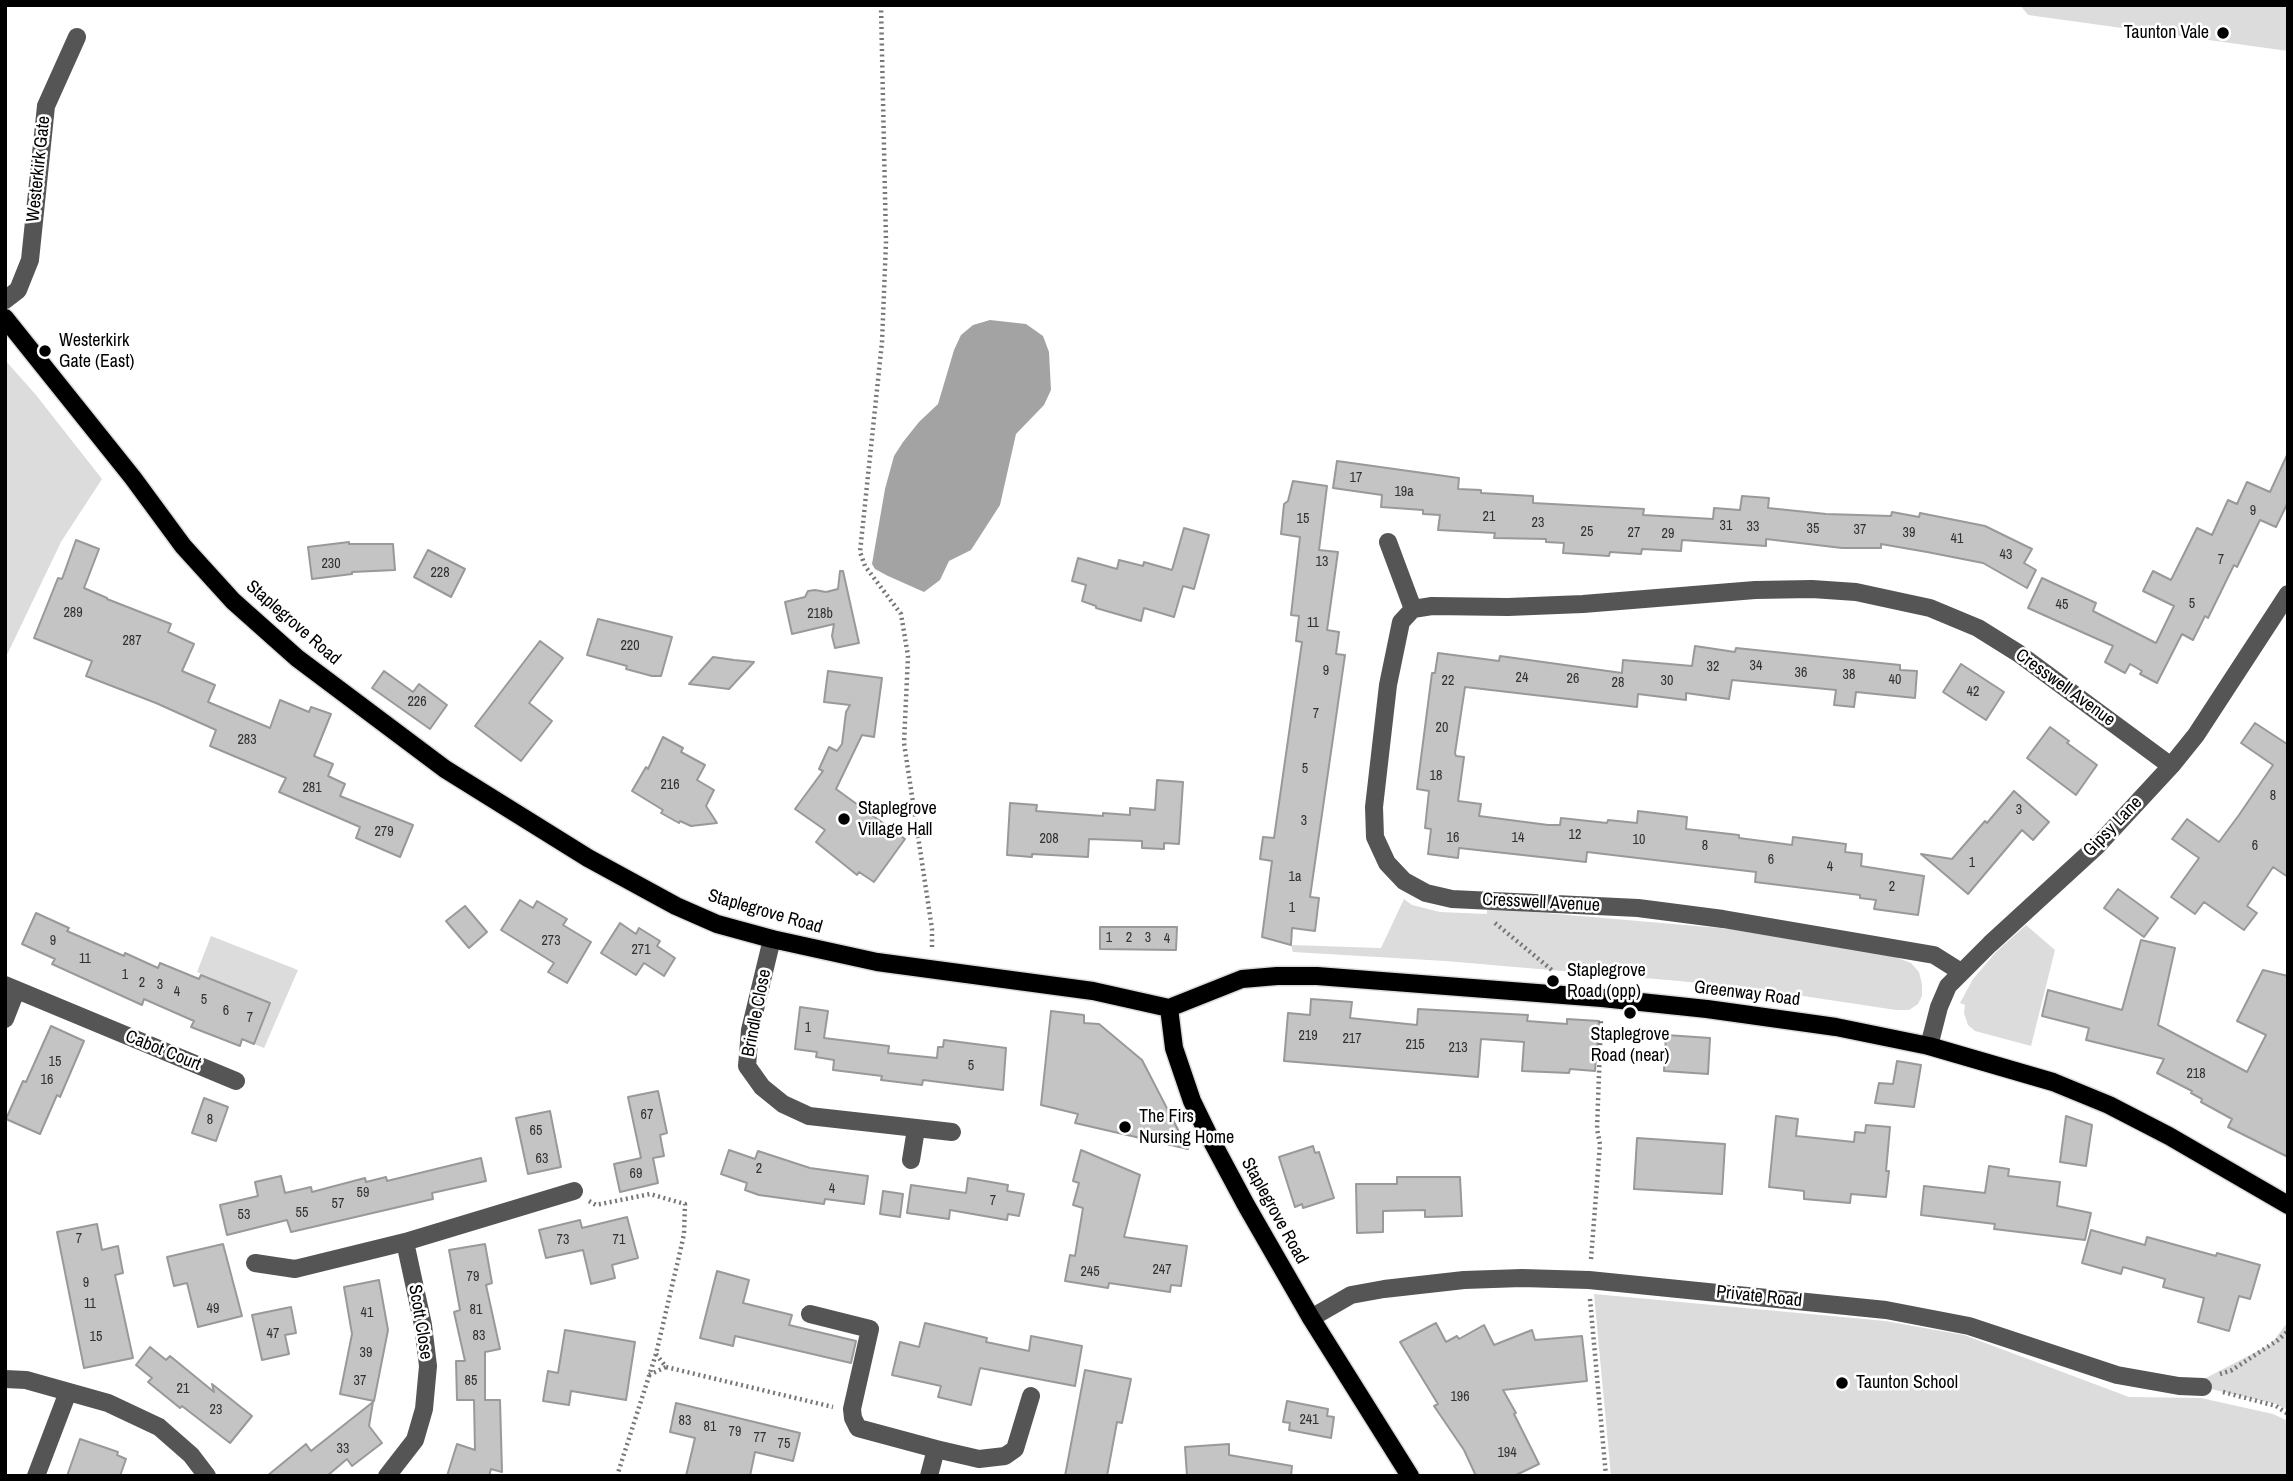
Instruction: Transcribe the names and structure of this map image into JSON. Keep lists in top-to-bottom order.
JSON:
{
  "streets": {
    "main road": ["Staplegrove Road", "Greenway Road"],
    "street": [
      "Westerkirk Gate",
      "Cresswell Avenue",
      "Gipsy Lane",
      "Brindle Close",
      "Cabot Court",
      "Private Road",
      "Scott Close"
    ]
  },
  "crossings": [
    ["Staplegrove Road", "Greenway Road"],
    ["Staplegrove Road", "Brindle Close"],
    ["Staplegrove Road", "Private Road"],
    ["Cresswell Avenue", "Gipsy Lane"],
    ["Gipsy Lane", "Greenway Road"]
  ],
  "places": [
    "Taunton Vale",
    "Westerkirk Gate (East)",
    "Staplegrove Village Hall",
    "Staplegrove Road (opp)",
    "Staplegrove Road (near)",
    "The Firs Nursing Home",
    "Taunton School"
  ],
  "house_numbers": [
    "17",
    "19a",
    "9",
    "21",
    "15",
    "23",
    "31",
    "33",
    "35",
    "37",
    "25",
    "27",
    "39",
    "29",
    "41",
    "43",
    "7",
    "13",
    "230",
    "228",
    "5",
    "45",
    "289",
    "218b",
    "11",
    "287",
    "220",
    "34",
    "32",
    "9",
    "36",
    "38",
    "24",
    "26",
    "40",
    "22",
    "30",
    "28",
    "42",
    "226",
    "7",
    "20",
    "283",
    "5",
    "18",
    "216",
    "281",
    "8",
    "3",
    "3",
    "279",
    "12",
    "16",
    "14",
    "208",
    "10",
    "8",
    "6",
    "6",
    "1",
    "4",
    "1a",
    "2",
    "1",
    "1",
    "2",
    "3",
    "4",
    "9",
    "273",
    "271",
    "11",
    "1",
    "2",
    "3",
    "4",
    "5",
    "6",
    "7",
    "1",
    "219",
    "217",
    "215",
    "213",
    "15",
    "5",
    "218",
    "16",
    "67",
    "8",
    "65",
    "63",
    "2",
    "69",
    "4",
    "59",
    "7",
    "57",
    "55",
    "53",
    "7",
    "73",
    "71",
    "247",
    "245",
    "79",
    "9",
    "11",
    "49",
    "81",
    "41",
    "47",
    "83",
    "15",
    "39",
    "37",
    "85",
    "21",
    "196",
    "23",
    "241",
    "83",
    "81",
    "79",
    "77",
    "75",
    "33",
    "194"
  ]
}
